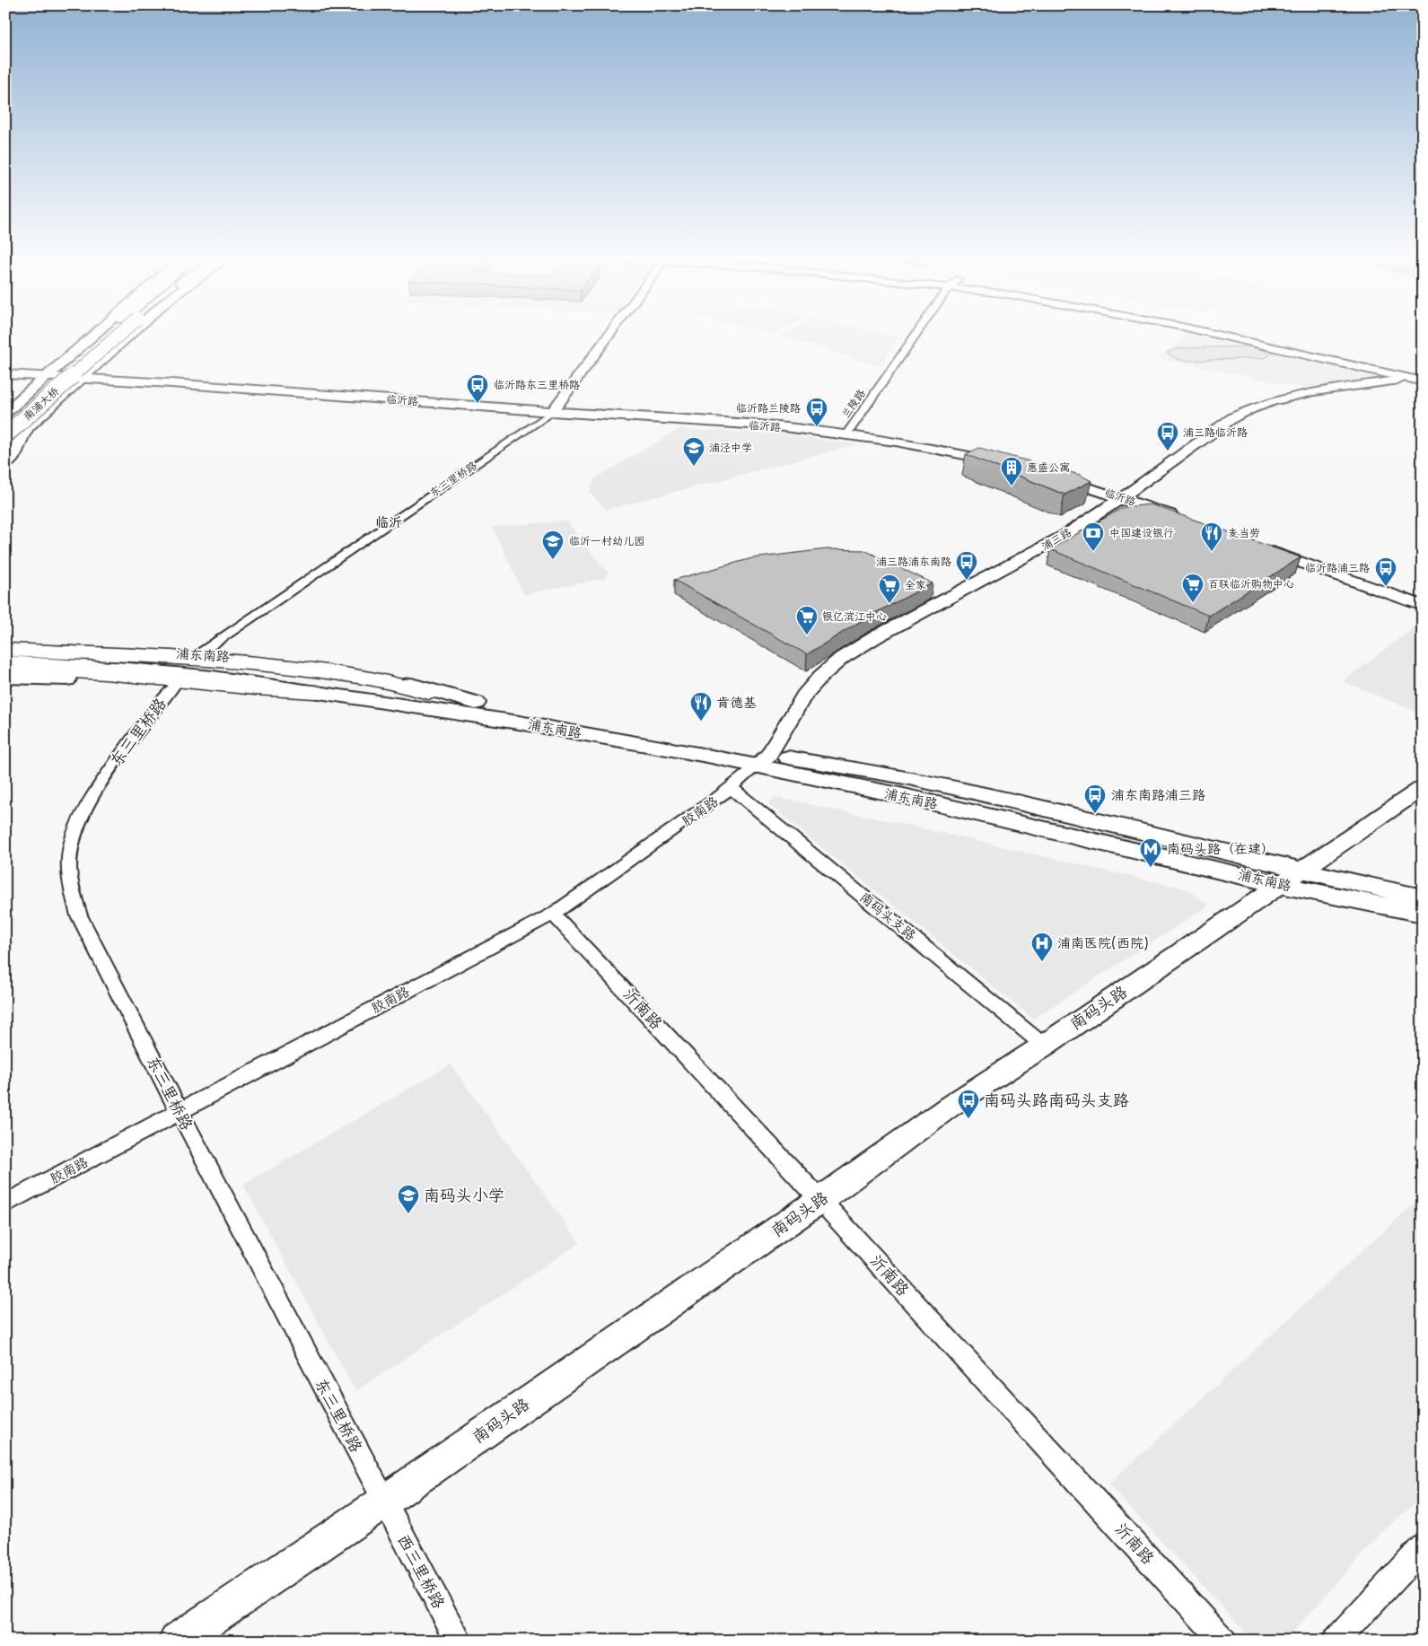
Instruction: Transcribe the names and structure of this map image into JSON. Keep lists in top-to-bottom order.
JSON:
{
  "streets": {
    "highway": ["南浦大桥"],
    "main road": ["浦东南路"],
    "street": [
      "临沂路",
      "兰陵路",
      "东三里桥路",
      "浦三路",
      "胶南路",
      "南码头支路",
      "南码头路",
      "沂南路",
      "西三里桥路"
    ]
  },
  "crossings": [
    ["临沂路", "兰陵路"],
    ["临沂路", "东三里桥路"],
    ["临沂路", "浦三路"],
    ["东三里桥路", "浦东南路"],
    ["东三里桥路", "胶南路"],
    ["东三里桥路", "南码头路"],
    ["东三里桥路", "西三里桥路"],
    ["浦三路", "浦东南路"],
    ["浦三路", "胶南路"],
    ["浦东南路", "胶南路"],
    ["浦东南路", "南码头路"],
    ["胶南路", "南码头支路"],
    ["胶南路", "沂南路"],
    ["南码头支路", "南码头路"],
    ["南码头路", "沂南路"],
    ["南码头路", "西三里桥路"]
  ],
  "districts": ["临沂"],
  "places": {
    "bus stop": [
      "临沂路东三里桥路",
      "临沂路兰陵路",
      "浦三路临沂路",
      "浦三路浦东南路",
      "临沂路浦三路",
      "浦东南路浦三路",
      "南码头路南码头支路"
    ],
    "school or university": ["浦泾中学", "临沂一村幼儿园", "南码头小学"],
    "building": ["惠盛公寓"],
    "bank": ["中国建设银行"],
    "restaurant": ["麦当劳", "肯德基"],
    "supermarket": ["百联临沂购物中心", "全家", "银亿滨江中心"],
    "metro station": ["南码头路（在建）"],
    "hospital": ["浦南医院(西院)"]
  }
}
